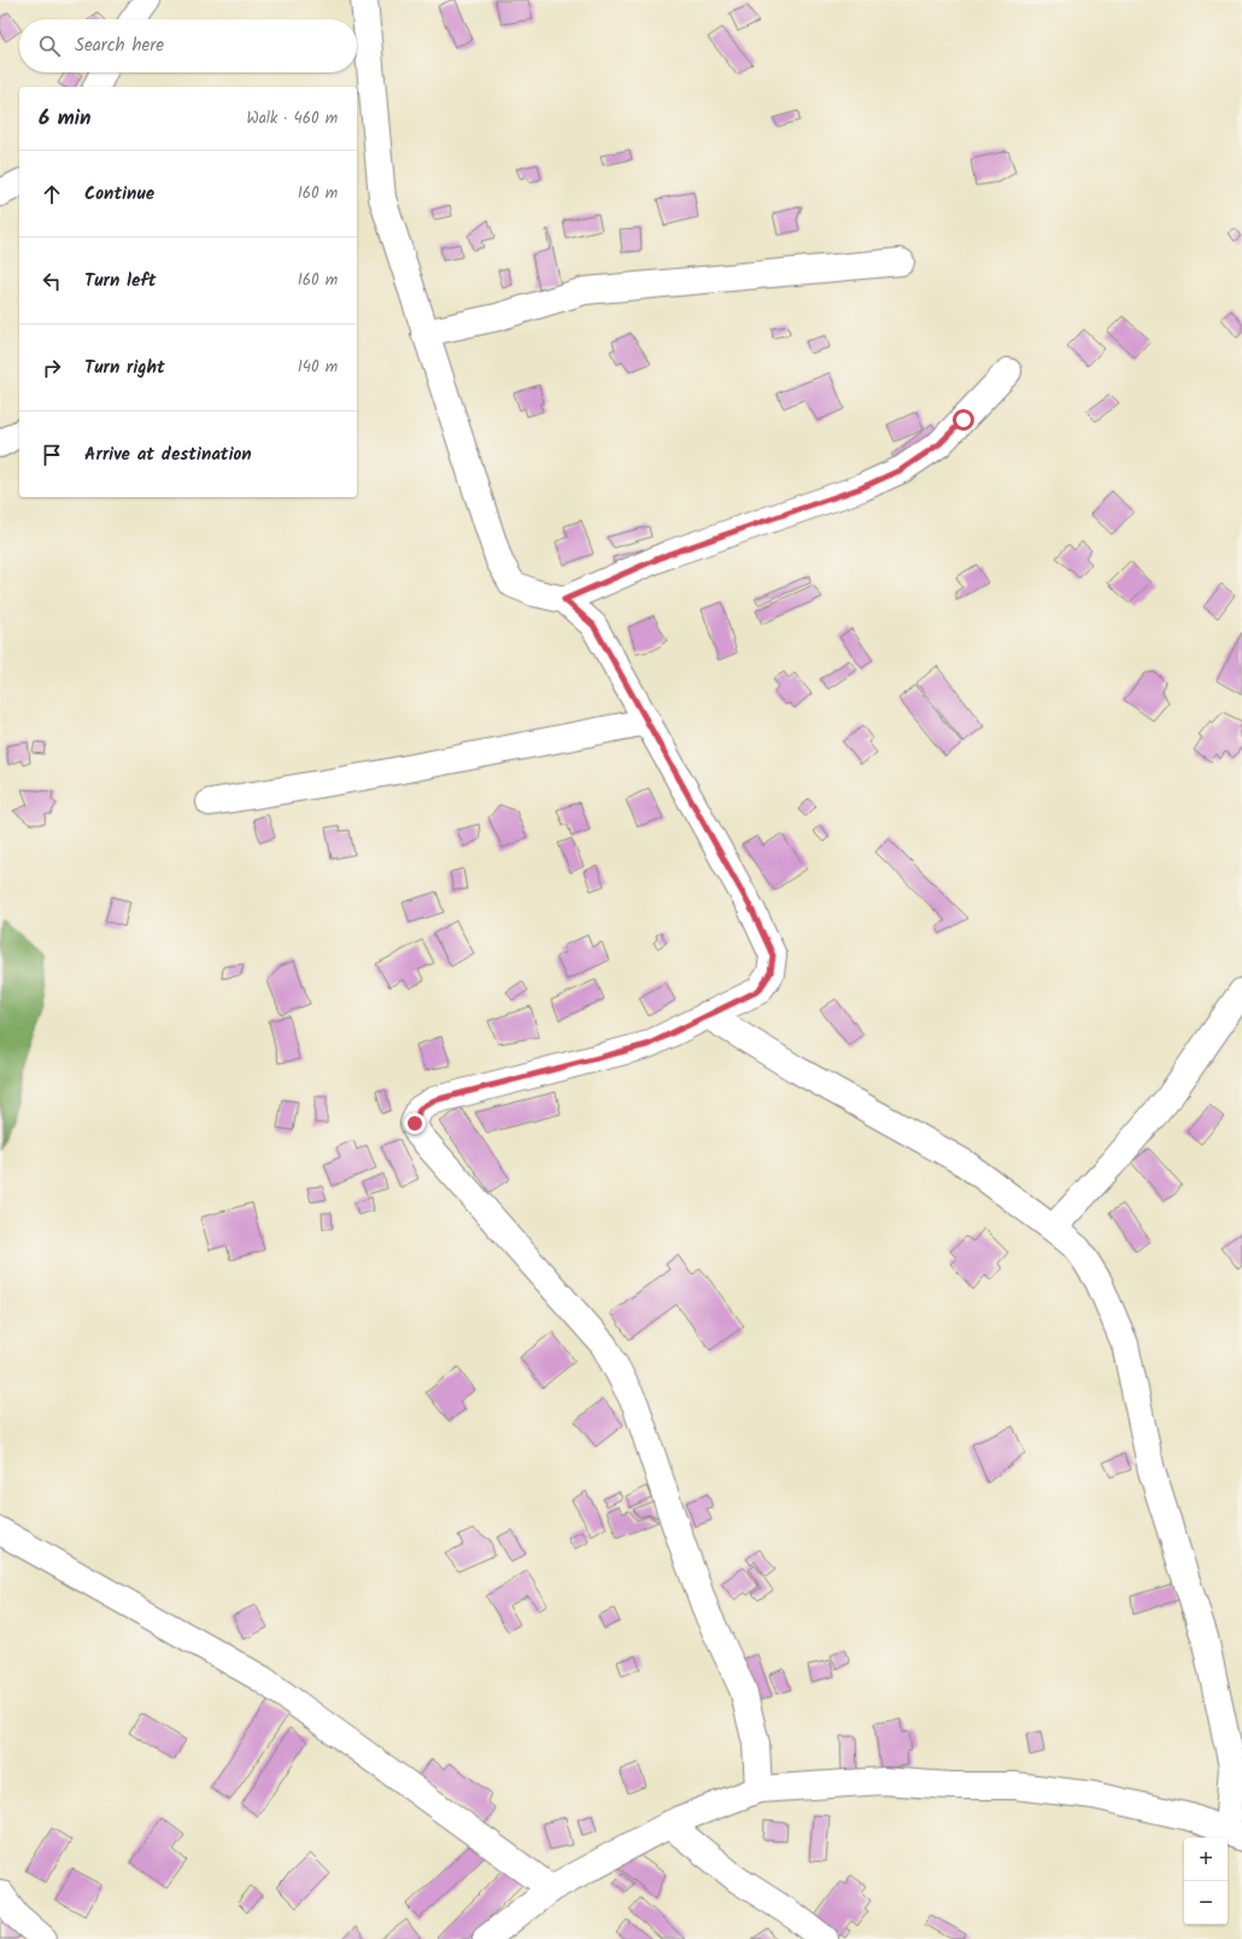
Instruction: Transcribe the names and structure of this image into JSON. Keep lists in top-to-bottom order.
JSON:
{
  "page": {
    "search": "Search here",
    "heading": ["6 min", "Walk · 460 m"],
    "list": [
      ["Continue", "160 m"],
      ["Turn left", "160 m"],
      ["Turn right", "140 m"],
      "Arrive at destination"
    ],
    "map_buttons": ["+", "−"]
  }
}
